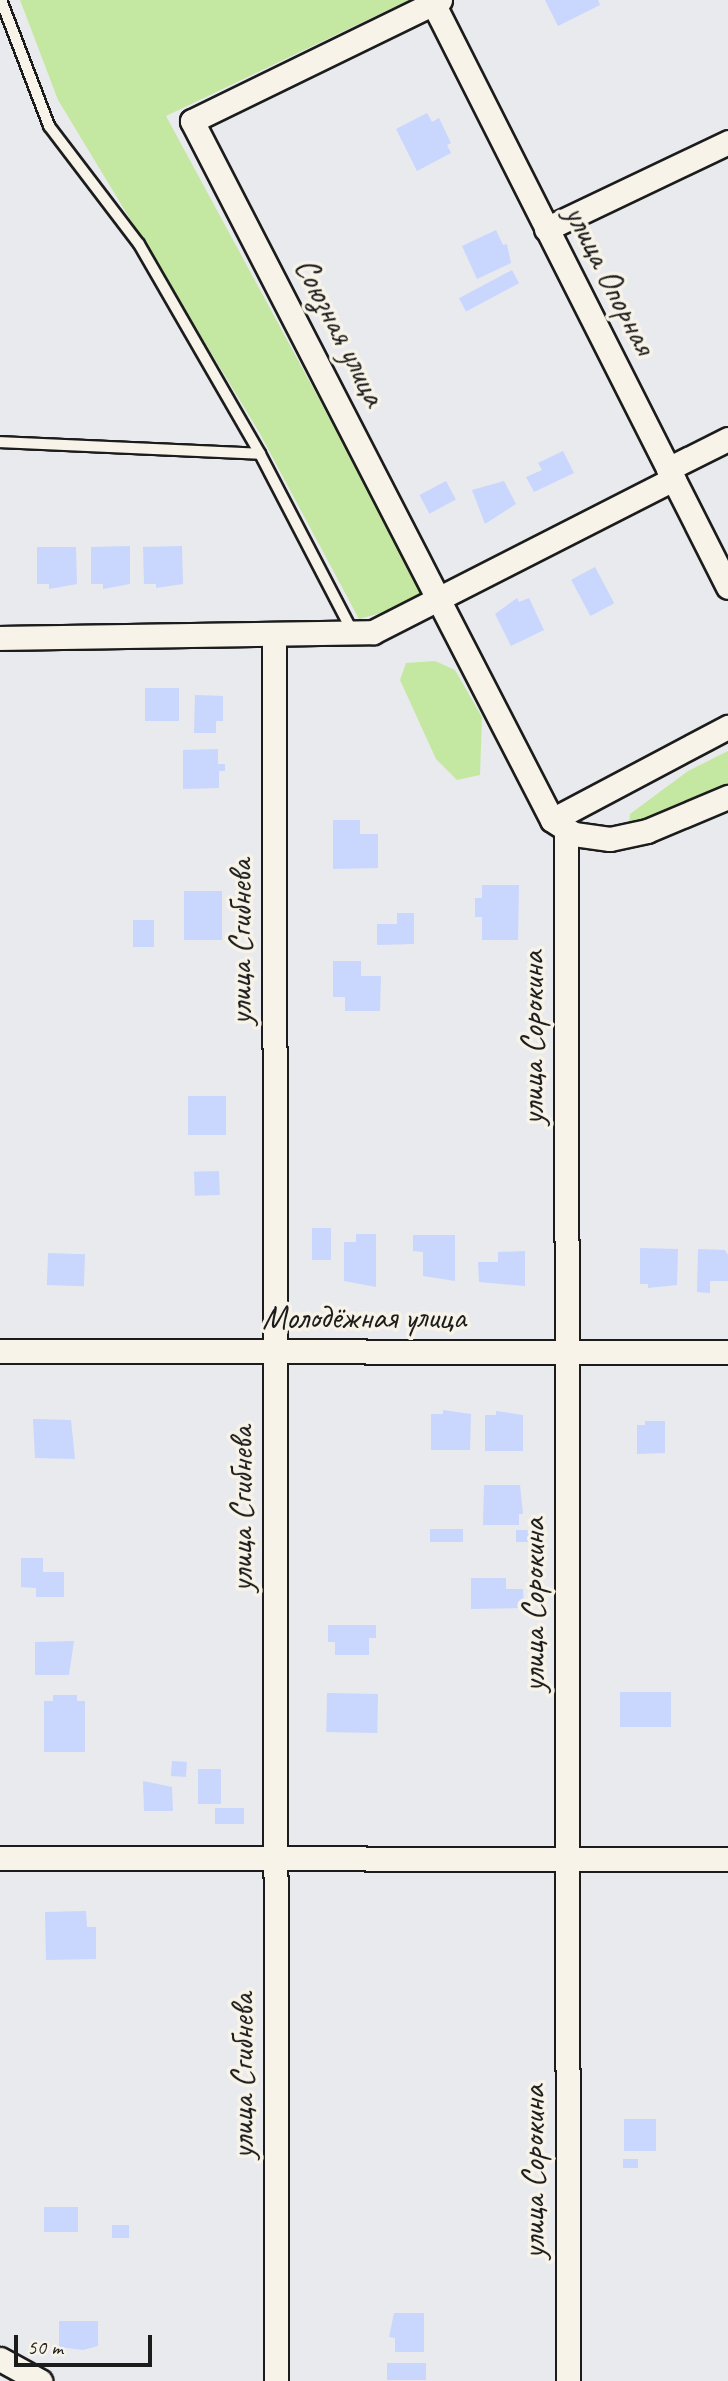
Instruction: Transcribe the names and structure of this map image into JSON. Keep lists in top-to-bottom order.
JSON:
{
  "streets": {
    "street": [
      "улица Опорная",
      "Союзная улица",
      "улица Сгибнева",
      "улица Сорокина",
      "Молодёжная улица"
    ]
  },
  "crossings": [
    ["улица Опорная", "Союзная улица"],
    ["Союзная улица", "улица Сорокина"],
    ["улица Сгибнева", "Молодёжная улица"],
    ["улица Сорокина", "Молодёжная улица"]
  ],
  "scale_bar": "50 m"
}
